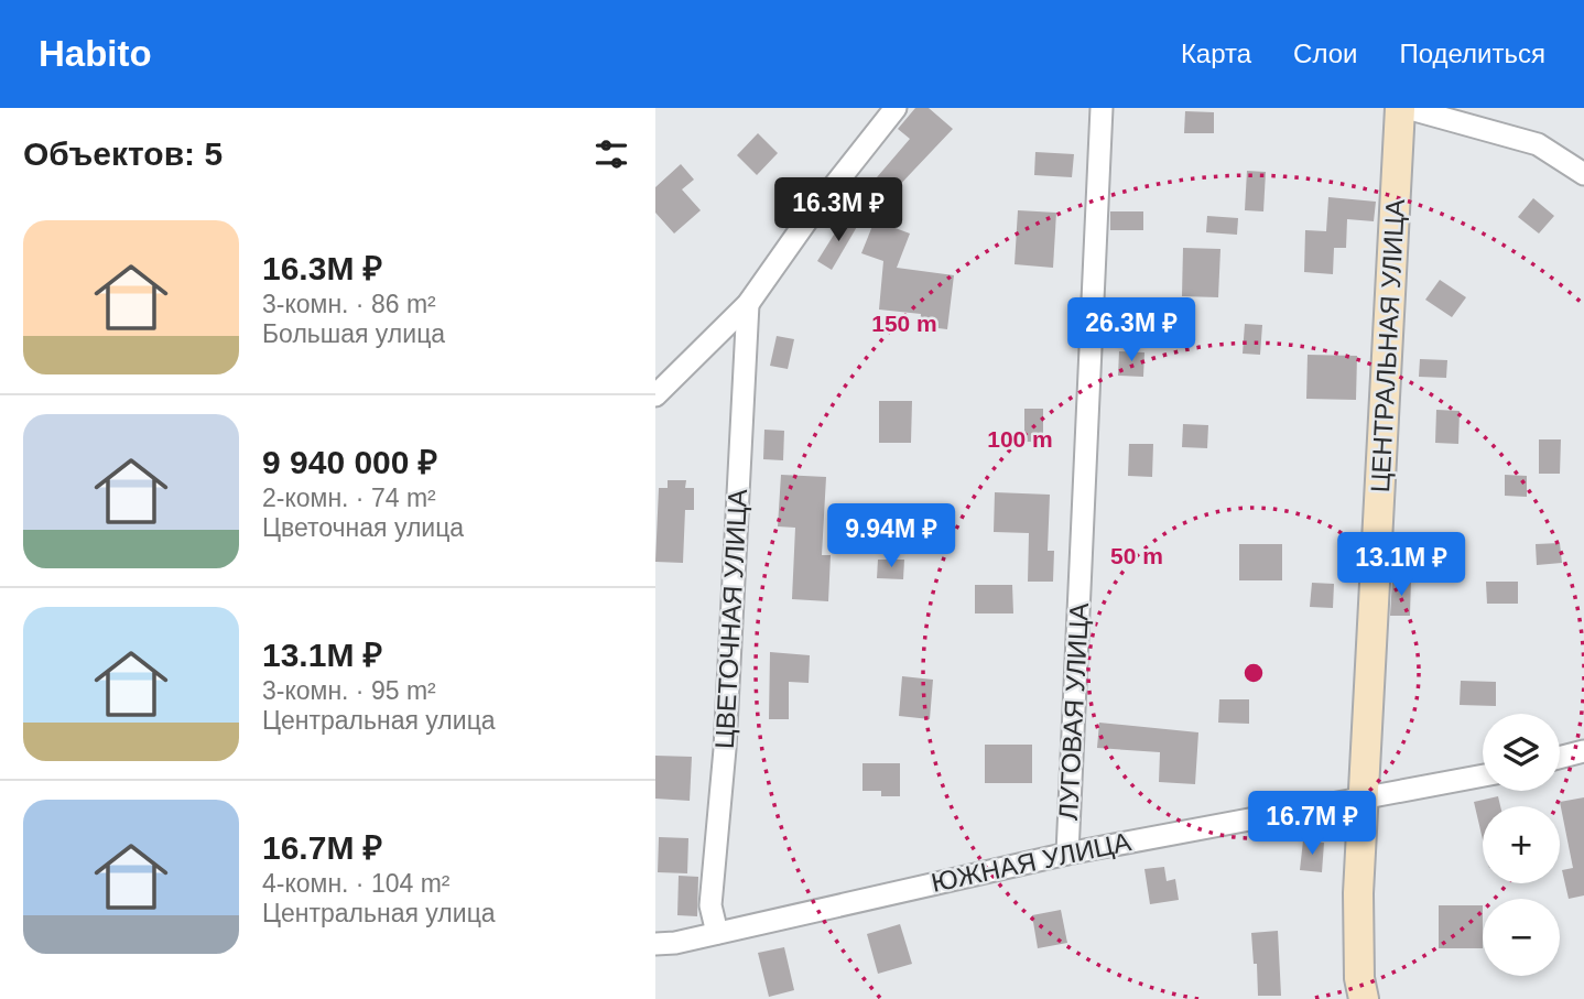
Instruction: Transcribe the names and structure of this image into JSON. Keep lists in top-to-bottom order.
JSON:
{
  "streets": {
    "street": [
      "ЦЕНТРАЛЬНАЯ УЛИЦА",
      "ЦВЕТОЧНАЯ УЛИЦА",
      "ЛУГОВАЯ УЛИЦА",
      "ЮЖНАЯ УЛИЦА"
    ]
  },
  "crossings": [
    ["ЦЕНТРАЛЬНАЯ УЛИЦА", "ЮЖНАЯ УЛИЦА"],
    ["ЦВЕТОЧНАЯ УЛИЦА", "ЮЖНАЯ УЛИЦА"],
    ["ЛУГОВАЯ УЛИЦА", "ЮЖНАЯ УЛИЦА"]
  ],
  "page": {
    "header": "Habito",
    "nav": ["Карта", "Слои", "Поделиться"],
    "heading": "Объектов: 5",
    "price": [
      "16.3M ₽",
      "26.3M ₽",
      "9.94M ₽",
      "13.1M ₽",
      "16.7M ₽"
    ],
    "list": [
      {
        "name": "16.3M ₽",
        "note": "3-комн. · 86 m² · Большая улица"
      },
      {
        "name": "9 940 000 ₽",
        "note": "2-комн. · 74 m² · Цветочная улица"
      },
      {
        "name": "13.1M ₽",
        "note": "3-комн. · 95 m² · Центральная улица"
      },
      {
        "name": "16.7M ₽",
        "note": "4-комн. · 104 m² · Центральная улица"
      }
    ],
    "map_buttons": ["+", "−"]
  },
  "rings": ["150 m", "100 m", "50 m"]
}
